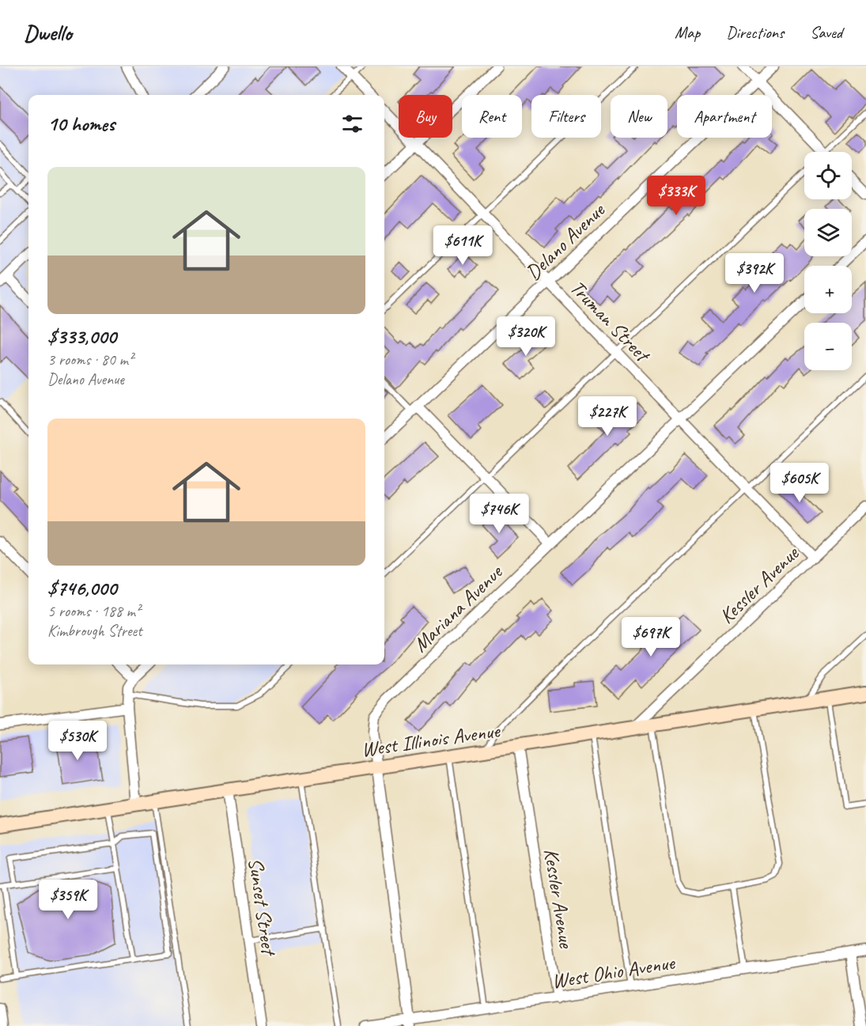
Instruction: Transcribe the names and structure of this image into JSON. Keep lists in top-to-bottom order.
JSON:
{
  "streets": {
    "main road": ["West Illinois Avenue"],
    "street": [
      "Delano Avenue",
      "Truman Street",
      "Kessler Avenue",
      "Mariana Avenue",
      "Sunset Street",
      "West Ohio Avenue"
    ]
  },
  "crossings": [
    ["Delano Avenue", "Truman Street"],
    ["Truman Street", "Kessler Avenue"],
    ["Truman Street", "Mariana Avenue"],
    ["Kessler Avenue", "West Illinois Avenue"],
    ["Kessler Avenue", "West Ohio Avenue"],
    ["Mariana Avenue", "West Illinois Avenue"],
    ["Mariana Avenue", "West Ohio Avenue"],
    ["West Illinois Avenue", "Sunset Street"]
  ],
  "page": {
    "header": "Dwello",
    "nav": ["Map", "Directions", "Saved"],
    "chip": [
      "Buy",
      "Rent",
      "Filters",
      "New",
      "Apartment"
    ],
    "heading": "10 homes",
    "map_buttons": ["+", "−"],
    "list": [
      {
        "name": "$333,000",
        "note": "3 rooms · 80 m² · Delano Avenue"
      },
      {
        "name": "$746,000",
        "note": "5 rooms · 188 m² · Kimbrough Street"
      }
    ],
    "price": [
      "$333K",
      "$611K",
      "$392K",
      "$320K",
      "$227K",
      "$605K",
      "$746K",
      "$697K",
      "$530K",
      "$359K"
    ]
  }
}
